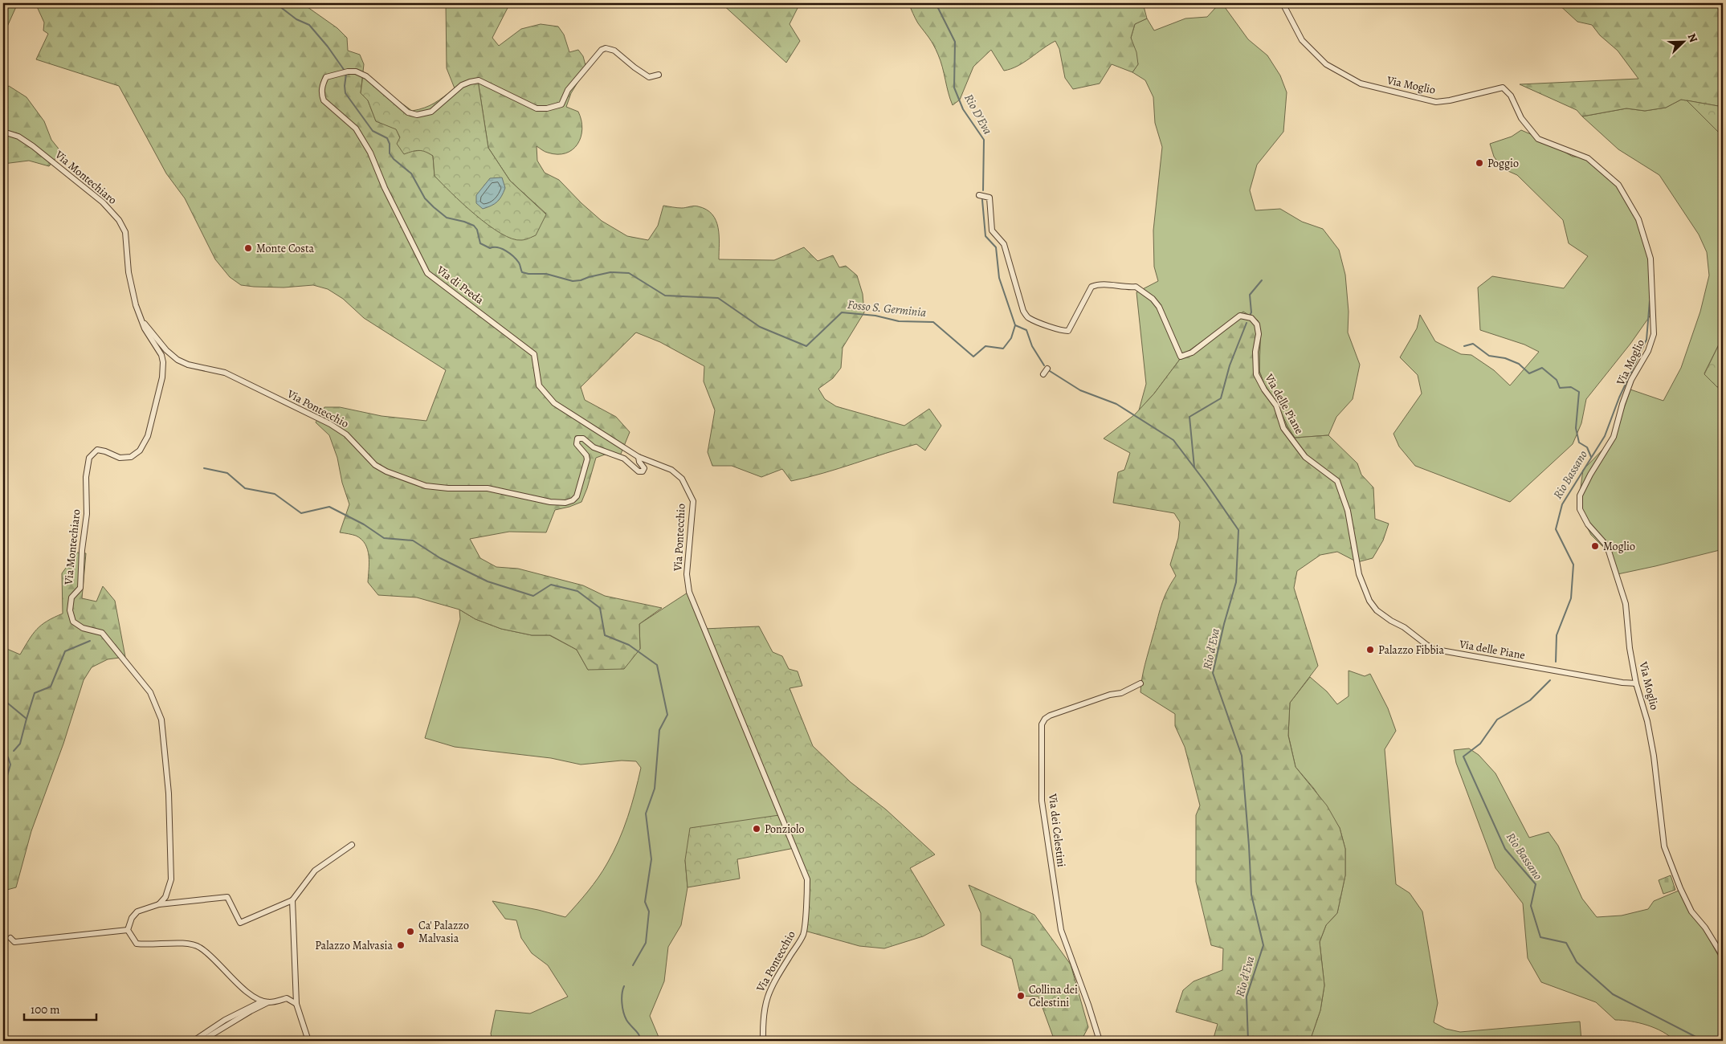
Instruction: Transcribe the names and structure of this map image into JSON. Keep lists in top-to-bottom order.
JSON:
{
  "streets": {
    "street": [
      "Via Moglio",
      "Via Montechiaro",
      "Via di Preda",
      "Via delle Piane",
      "Via Pontecchio",
      "Via dei Celestini"
    ]
  },
  "crossings": [
    ["Via Moglio", "Via delle Piane"],
    ["Via Montechiaro", "Via Pontecchio"],
    ["Via di Preda", "Via Pontecchio"]
  ],
  "water": [
    "Rio D'Eva",
    "Fosso S. Germinia",
    "Rio Bassano",
    "Rio d'Eva"
  ],
  "places": [
    "Poggio",
    "Monte Costa",
    "Moglio",
    "Palazzo Fibbia",
    "Ponziolo",
    "Ca' Palazzo Malvasia",
    "Palazzo Malvasia",
    "Collina dei Celestini"
  ],
  "scale_bar": "100 m",
  "north": "top right"
}
